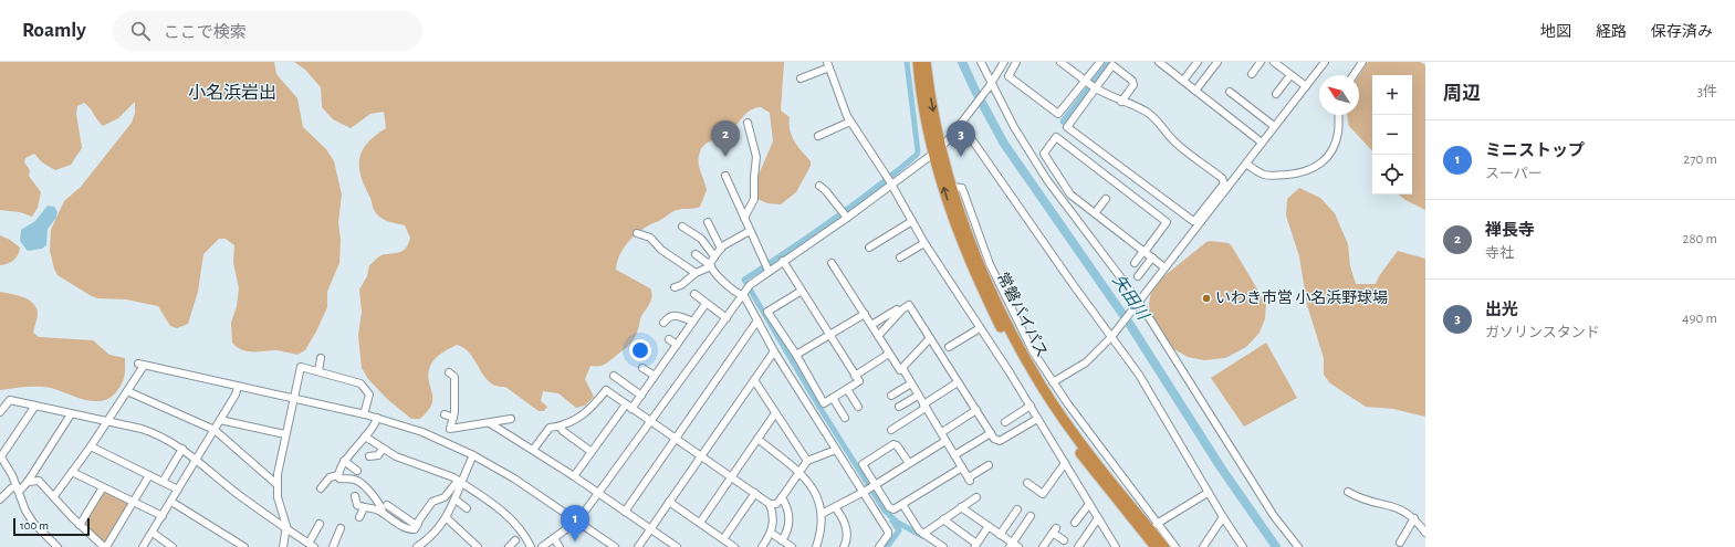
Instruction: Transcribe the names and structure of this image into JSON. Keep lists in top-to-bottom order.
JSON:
{
  "streets": {
    "highway": ["常磐バイパス"]
  },
  "districts": ["小名浜岩出"],
  "water": ["矢田川"],
  "places": ["いわき市営 小名浜野球場"],
  "scale_bar": "100 m",
  "north": "top left",
  "page": {
    "header": "Roamly",
    "search": "ここで検索",
    "nav": ["地図", "経路", "保存済み"],
    "heading": ["周辺", "3件"],
    "map_buttons": ["+", "−"],
    "list": [
      {
        "mark": "1",
        "name": "ミニストップ",
        "note": "スーパー",
        "value": "270 m"
      },
      {
        "mark": "2",
        "name": "禅長寺",
        "note": "寺社",
        "value": "280 m"
      },
      {
        "mark": "3",
        "name": "出光",
        "note": "ガソリンスタンド",
        "value": "490 m"
      }
    ],
    "pins": ["2", "3", "1"],
    "scale": "100 m"
  }
}
